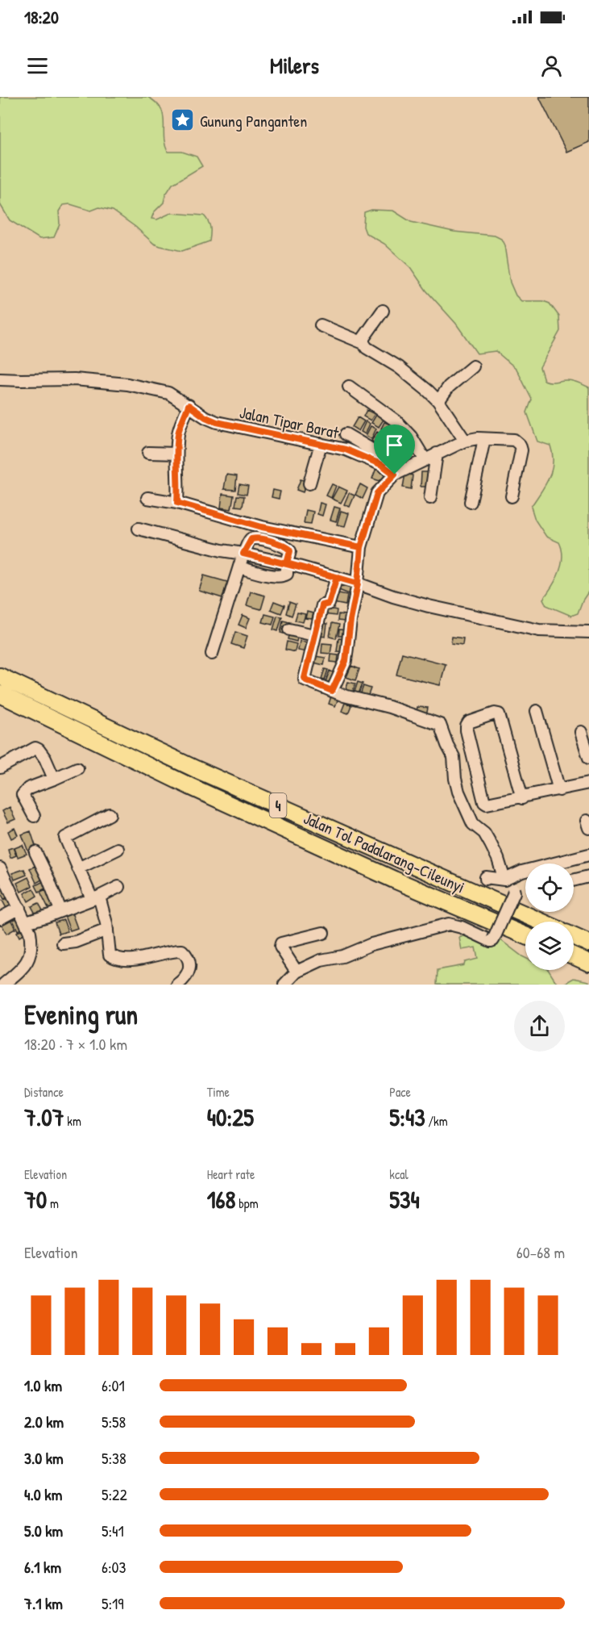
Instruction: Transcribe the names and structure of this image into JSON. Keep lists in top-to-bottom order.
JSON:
{
  "streets": {
    "highway": ["4", "Jalan Tol Padalarang–Cileunyi"],
    "street": ["Jalan Tipar Barat"]
  },
  "places": {
    "place": ["Gunung Panganten"]
  },
  "page": {
    "status": "18:20",
    "header": "Milers",
    "heading": ["Evening run", "18:20 · 7 × 1.0 km"],
    "stats": [
      ["Distance", "7.07 km"],
      ["Time", "40:25"],
      ["Pace", "5:43 /km"],
      ["Elevation", "70 m"],
      ["Heart rate", "168 bpm"],
      ["kcal", "534"]
    ],
    "chart": ["Elevation", "60–68 m"],
    "list": [
      {
        "name": "1.0 km",
        "note": "6:01"
      },
      {
        "name": "2.0 km",
        "note": "5:58"
      },
      {
        "name": "3.0 km",
        "note": "5:38"
      },
      {
        "name": "4.0 km",
        "note": "5:22"
      },
      {
        "name": "5.0 km",
        "note": "5:41"
      },
      {
        "name": "6.1 km",
        "note": "6:03"
      },
      {
        "name": "7.1 km",
        "note": "5:19"
      }
    ]
  }
}
